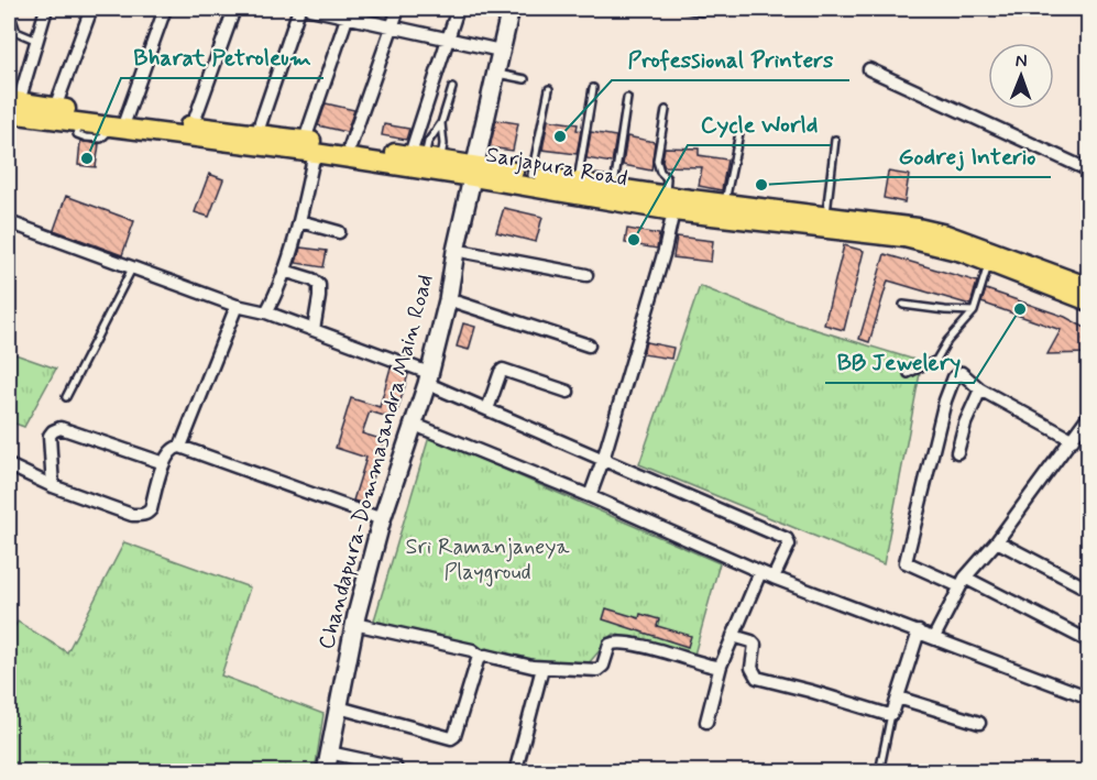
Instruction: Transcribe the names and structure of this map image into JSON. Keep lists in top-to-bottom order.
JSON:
{
  "streets": {
    "main road": ["Sarjapura Road", "Chandapura-Dommasandra Main Road"]
  },
  "crossings": [
    ["Sarjapura Road", "Chandapura-Dommasandra Main Road"]
  ],
  "parks": ["Sri Ramanjaneya Playgroud"],
  "places": [
    "Professional Printers",
    "Bharat Petroleum",
    "Godrej Interio",
    "Cycle World",
    "BB Jewelery"
  ],
  "north": "top"
}
